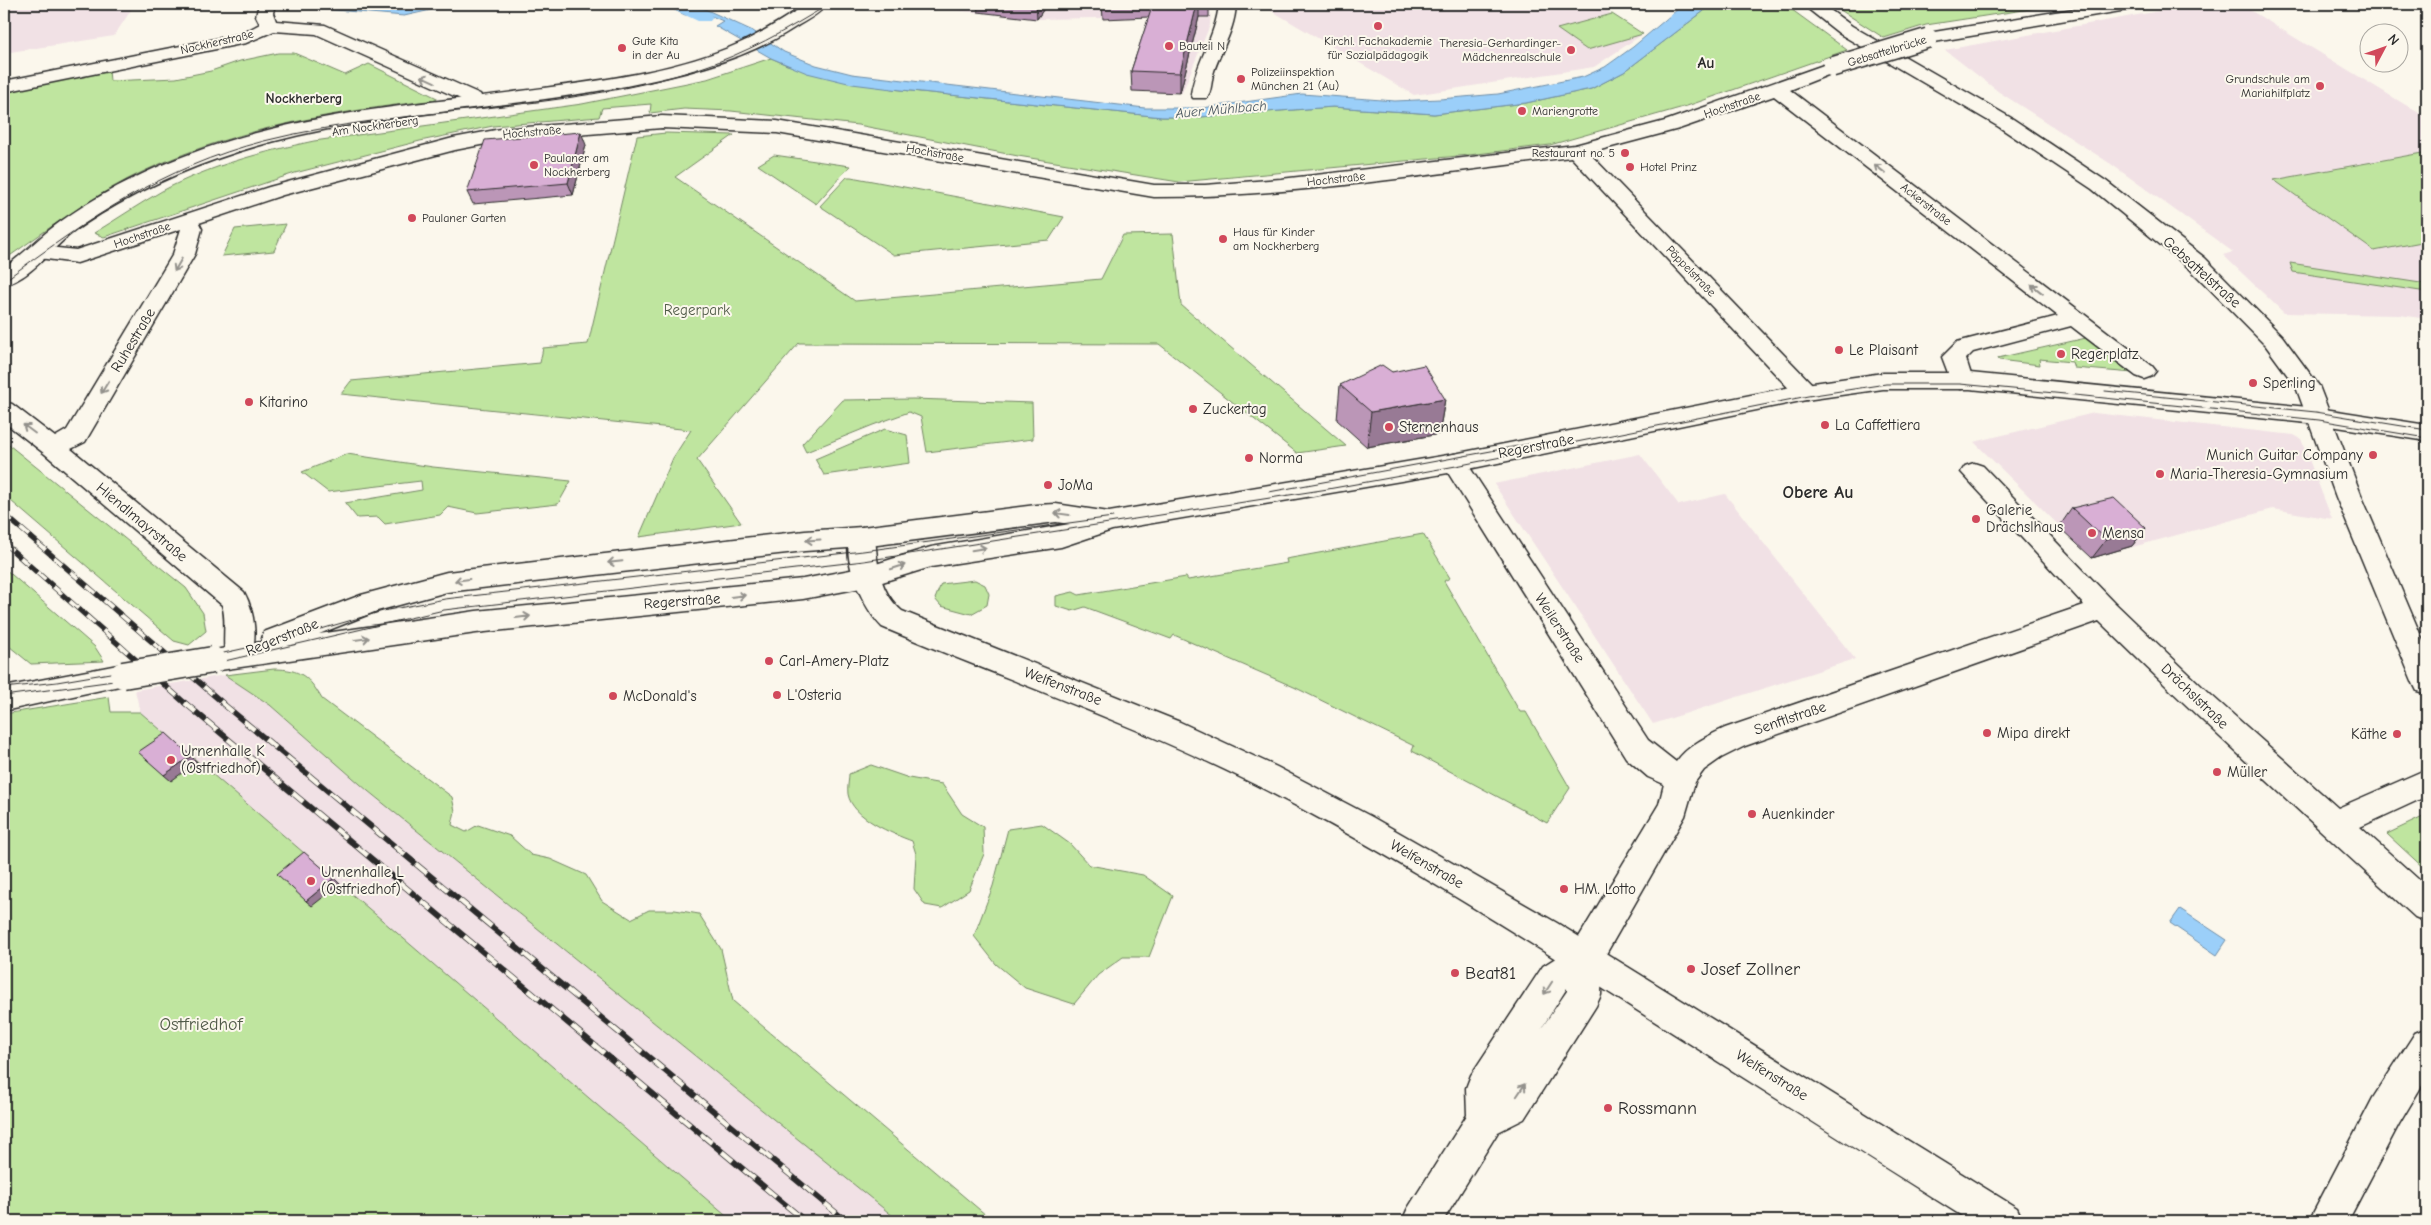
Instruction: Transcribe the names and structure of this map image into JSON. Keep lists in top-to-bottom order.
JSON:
{
  "streets": {
    "street": [
      "Nockherstraße",
      "Gebsattelbrücke",
      "Hochstraße",
      "Am Nockherberg",
      "Ackerstraße",
      "Pöppelstraße",
      "Gebsattelstraße",
      "Ruhestraße",
      "Regerstraße",
      "Hiendlmayrstraße",
      "Weilerstraße",
      "Welfenstraße",
      "Drächslstraße",
      "Senftlstraße"
    ]
  },
  "crossings": [
    ["Nockherstraße", "Am Nockherberg"],
    ["Gebsattelbrücke", "Hochstraße"],
    ["Hochstraße", "Am Nockherberg"],
    ["Hochstraße", "Ackerstraße"],
    ["Hochstraße", "Pöppelstraße"],
    ["Hochstraße", "Ruhestraße"],
    ["Pöppelstraße", "Regerstraße"],
    ["Ruhestraße", "Hiendlmayrstraße"],
    ["Regerstraße", "Hiendlmayrstraße"],
    ["Regerstraße", "Weilerstraße"],
    ["Regerstraße", "Welfenstraße"],
    ["Weilerstraße", "Senftlstraße"],
    ["Welfenstraße", "Senftlstraße"],
    ["Drächslstraße", "Senftlstraße"]
  ],
  "one_way": ["Nockherstraße", "Ackerstraße", "Ruhestraße"],
  "districts": ["Au", "Nockherberg", "Obere Au"],
  "water": ["Auer Mühlbach"],
  "parks": ["Regerpark", "Ostfriedhof"],
  "places": [
    "Kirchl. Fachakademie für Sozialpädagogik",
    "Bauteil N",
    "Gute Kita in der Au",
    "Theresia-Gerhardinger- Mädchenrealschule",
    "Polizeiinspektion München 21 (Au)",
    "Grundschule am Mariahilfplatz",
    "Mariengrotte",
    "Restaurant no. 5",
    "Paulaner am Nockherberg",
    "Hotel Prinz",
    "Paulaner Garten",
    "Haus für Kinder am Nockherberg",
    "Le Plaisant",
    "Regerplatz",
    "Sperling",
    "Kitarino",
    "Zuckertag",
    "La Caffettiera",
    "Sternenhaus",
    "Munich Guitar Company",
    "Norma",
    "Maria-Theresia-Gymnasium",
    "JoMa",
    "Galerie Drächslhaus",
    "Mensa",
    "Carl-Amery-Platz",
    "L'Osteria",
    "McDonald's",
    "Mipa direkt",
    "Käthe",
    "Urnenhalle K (Ostfriedhof)",
    "Müller",
    "Auenkinder",
    "Urnenhalle L (Ostfriedhof)",
    "HM. Lotto",
    "Josef Zollner",
    "Beat81",
    "Rossmann"
  ],
  "north": "top right"
}
